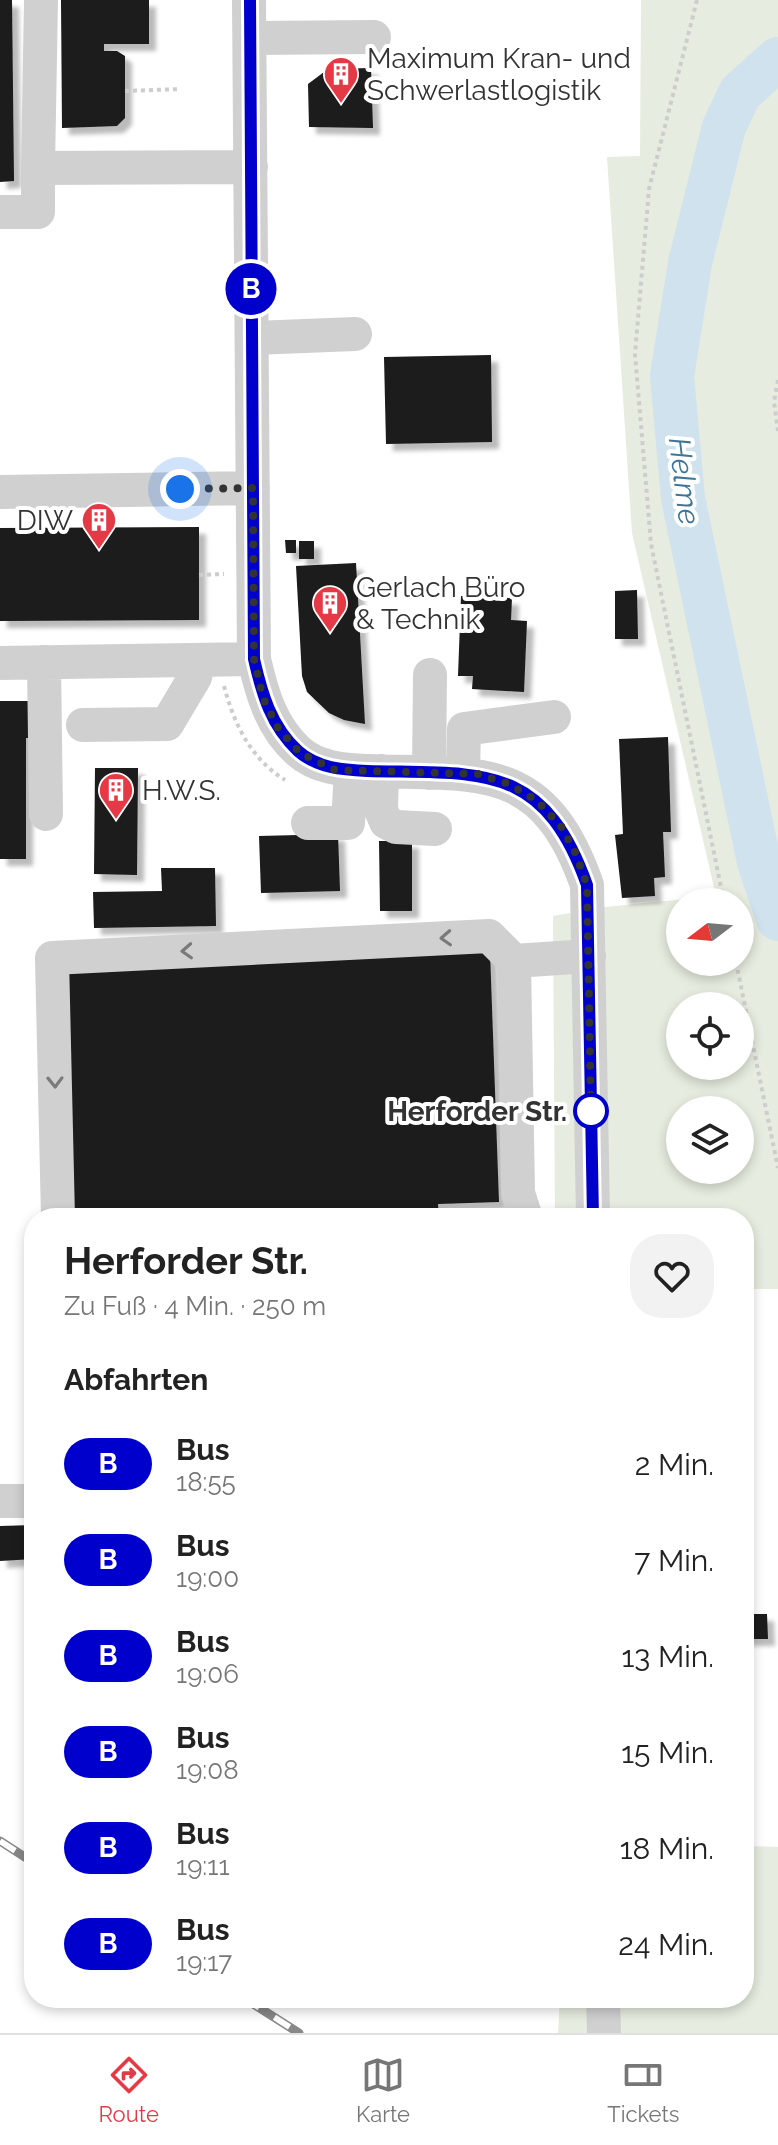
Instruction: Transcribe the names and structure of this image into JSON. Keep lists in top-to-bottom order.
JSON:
{
  "water": ["Helme"],
  "places": {
    "building": [
      "Maximum Kran- und Schwerlastlogistik",
      "DIW",
      "Gerlach Büro & Technik",
      "H.W.S."
    ],
    "other": ["Herforder Str."]
  },
  "lines": ["bus line B"],
  "north": "left",
  "page": {
    "on_map": "B",
    "heading": [
      ["Herforder Str.", "Zu Fuß · 4 Min. · 250 m"],
      "Abfahrten"
    ],
    "list": [
      {
        "mark": "B",
        "name": "Bus",
        "note": "18:55",
        "value": "2 Min."
      },
      {
        "mark": "B",
        "name": "Bus",
        "note": "19:00",
        "value": "7 Min."
      },
      {
        "mark": "B",
        "name": "Bus",
        "note": "19:06",
        "value": "13 Min."
      },
      {
        "mark": "B",
        "name": "Bus",
        "note": "19:08",
        "value": "15 Min."
      },
      {
        "mark": "B",
        "name": "Bus",
        "note": "19:11",
        "value": "18 Min."
      },
      {
        "mark": "B",
        "name": "Bus",
        "note": "19:17",
        "value": "24 Min."
      }
    ],
    "tabs": ["Route", "Karte", "Tickets"]
  }
}
